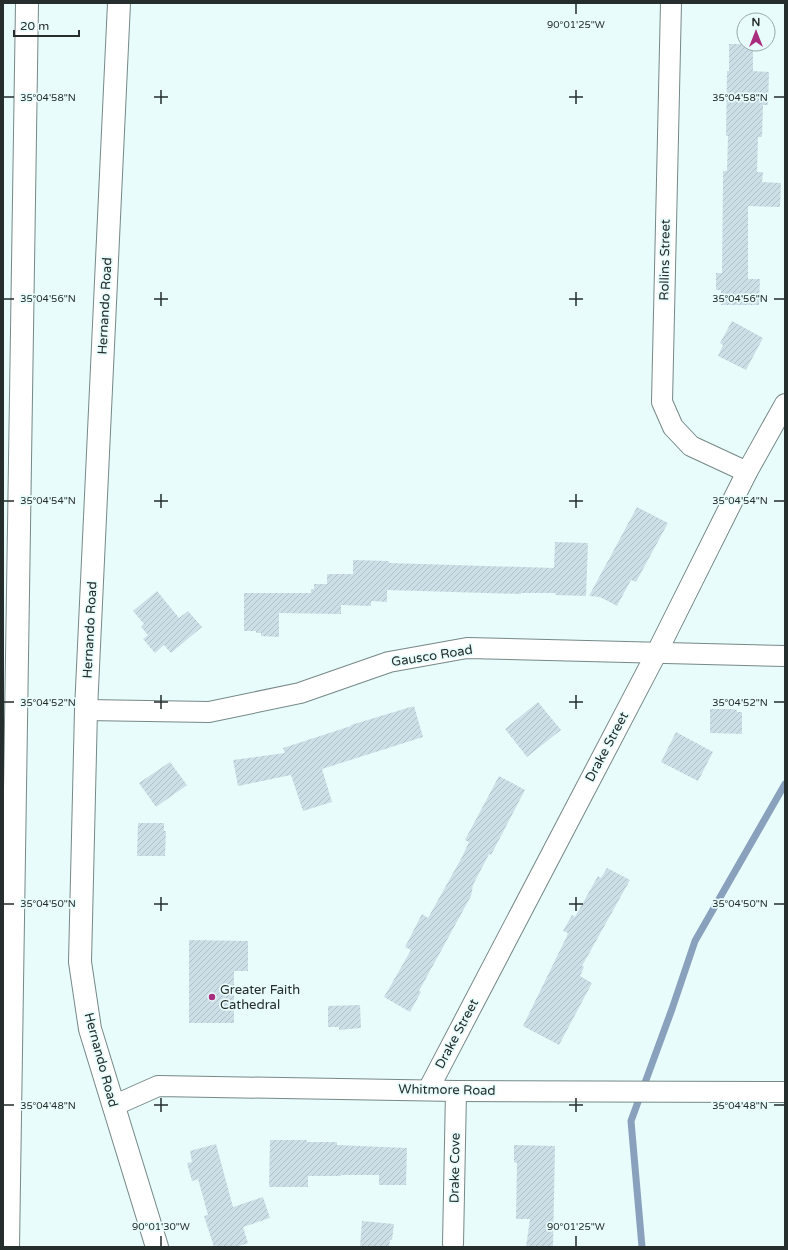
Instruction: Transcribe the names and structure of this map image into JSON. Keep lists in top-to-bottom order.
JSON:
{
  "streets": {
    "main road": ["Hernando Road"],
    "street": [
      "Rollins Street",
      "Gausco Road",
      "Drake Street",
      "Whitmore Road",
      "Drake Cove"
    ]
  },
  "crossings": [
    ["Rollins Street", "Drake Street"],
    ["Hernando Road", "Gausco Road"],
    ["Hernando Road", "Whitmore Road"],
    ["Gausco Road", "Drake Street"],
    ["Drake Street", "Whitmore Road"],
    ["Whitmore Road", "Drake Cove"]
  ],
  "places": ["Greater Faith Cathedral"],
  "scale_bar": "20 m",
  "north": "top",
  "coordinates": [
    "90°01'25\"W",
    "35°04'58\"N",
    "35°04'56\"N",
    "35°04'54\"N",
    "35°04'52\"N",
    "35°04'50\"N",
    "35°04'48\"N",
    "90°01'30\"W"
  ]
}
